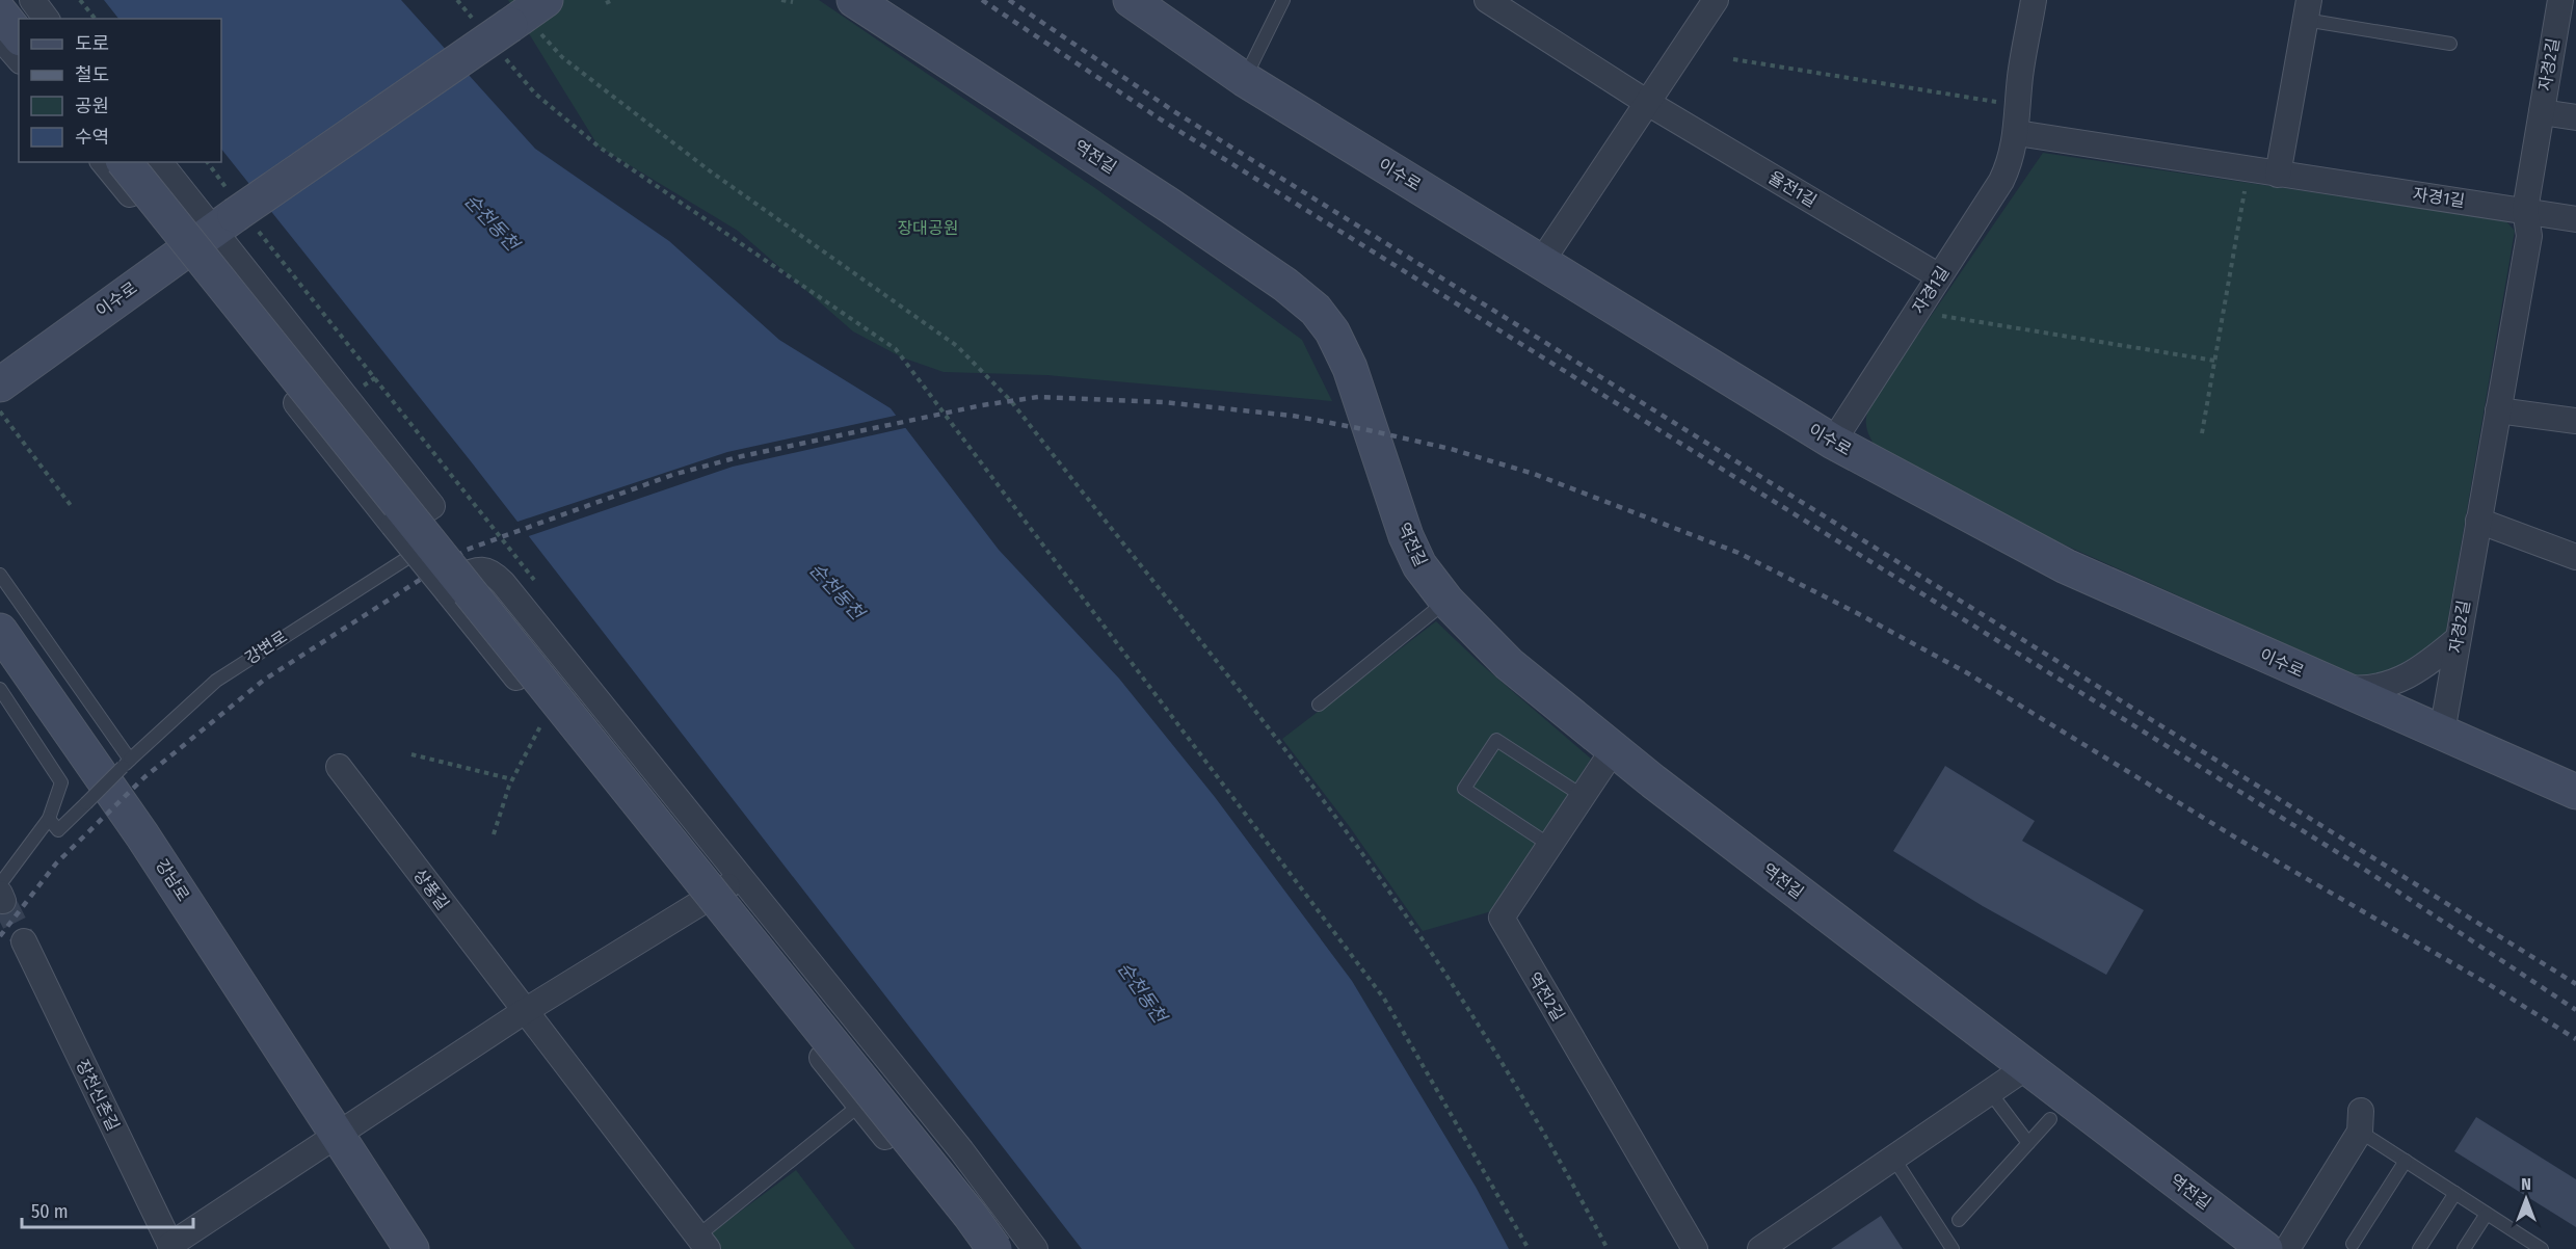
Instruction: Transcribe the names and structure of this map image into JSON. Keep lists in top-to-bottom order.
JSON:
{
  "streets": {
    "main road": ["역전길", "이수로", "강남로"],
    "street": [
      "자경2길",
      "율전1길",
      "자경1길",
      "상풍길",
      "역전2길",
      "장천신촌길"
    ],
    "lane": ["강변로"]
  },
  "crossings": [
    ["자경2길", "이수로"],
    ["자경2길", "자경1길"],
    ["역전길", "역전2길"],
    ["이수로", "자경1길"],
    ["율전1길", "자경1길"]
  ],
  "water": ["순천동천"],
  "parks": ["장대공원"],
  "legend": [
    "도로",
    "철도",
    "공원",
    "수역"
  ],
  "scale_bar": "50 m",
  "north": "top"
}
